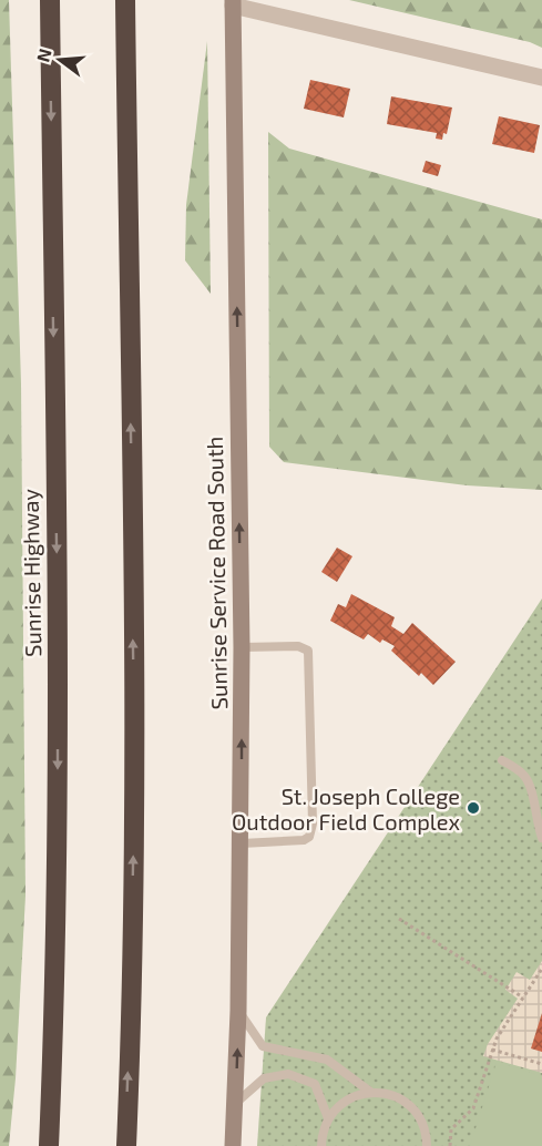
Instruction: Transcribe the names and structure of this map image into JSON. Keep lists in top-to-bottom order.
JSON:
{
  "streets": {
    "highway": ["Sunrise Highway"],
    "main road": ["Sunrise Service Road South"]
  },
  "one_way": ["Sunrise Service Road South"],
  "places": ["St. Joseph College Outdoor Field Complex"],
  "north": "left"
}
